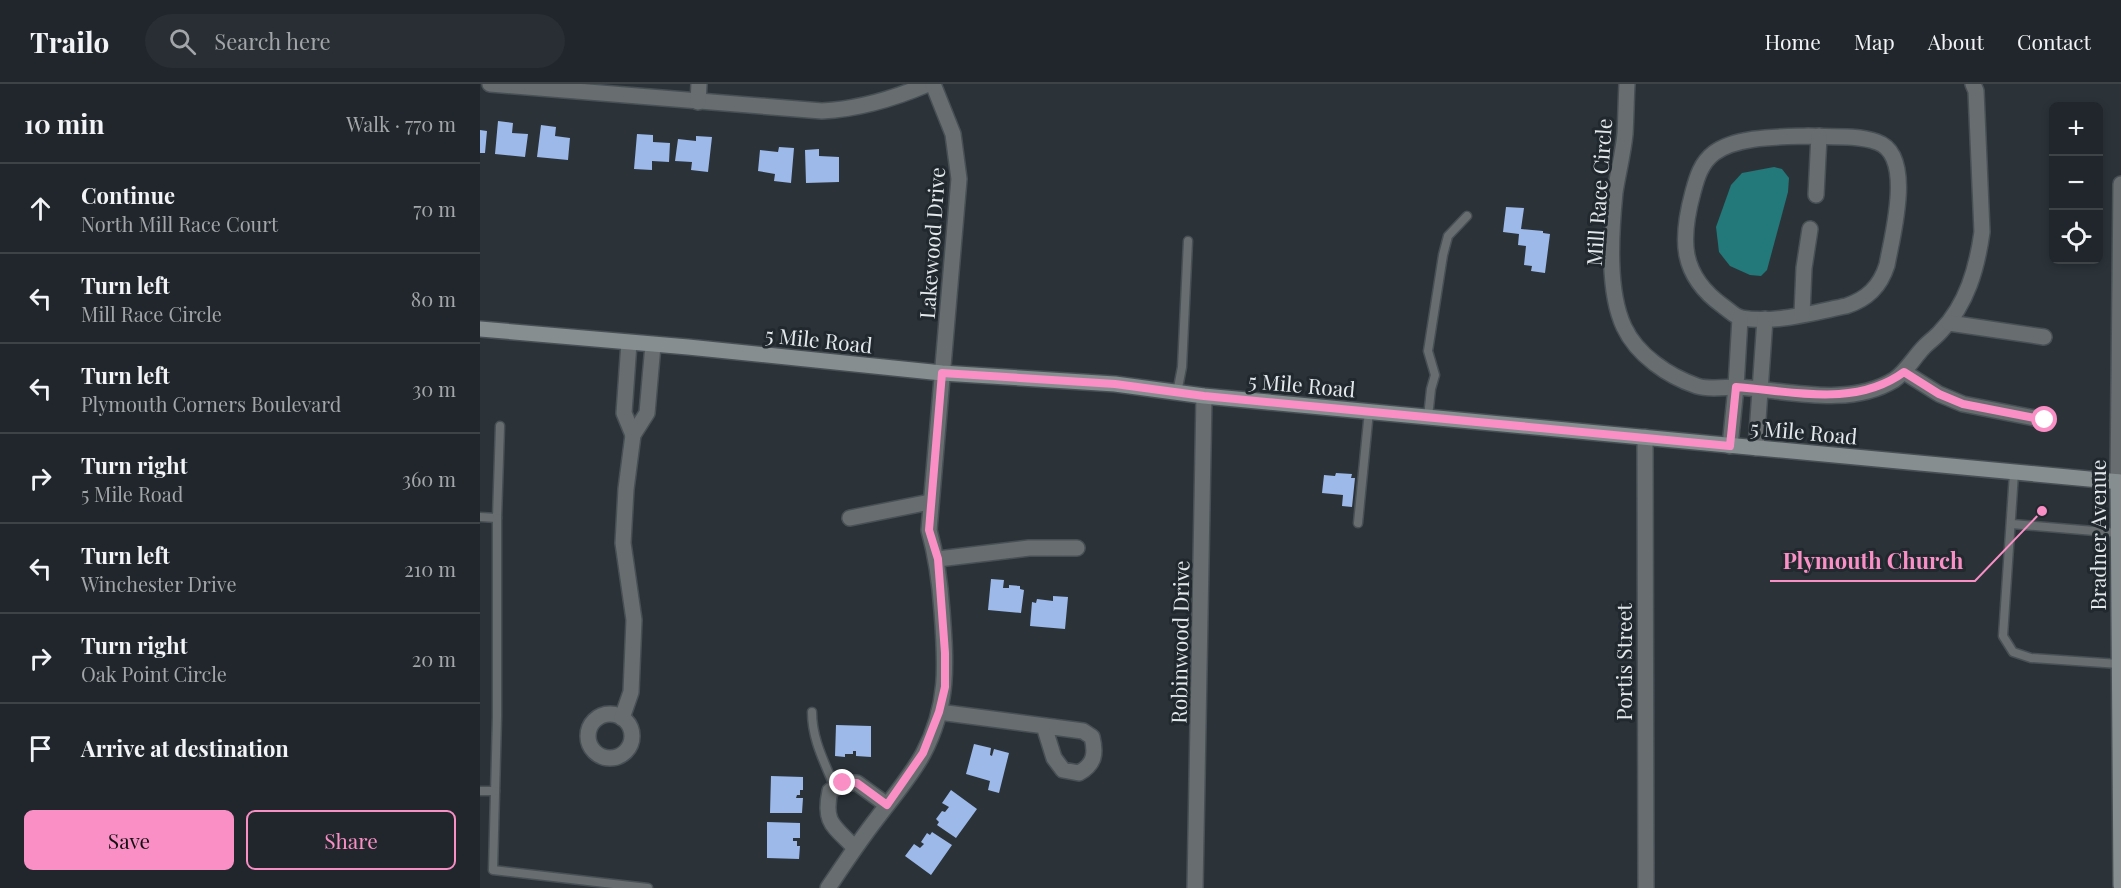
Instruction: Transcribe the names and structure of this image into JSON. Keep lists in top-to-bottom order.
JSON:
{
  "streets": {
    "street": [
      "Mill Race Circle",
      "Lakewood Drive",
      "5 Mile Road",
      "Bradner Avenue",
      "Robinwood Drive",
      "Portis Street"
    ]
  },
  "crossings": [
    ["Lakewood Drive", "5 Mile Road"],
    ["5 Mile Road", "Bradner Avenue"],
    ["5 Mile Road", "Robinwood Drive"],
    ["5 Mile Road", "Portis Street"]
  ],
  "places": ["Plymouth Church"],
  "page": {
    "header": "Trailo",
    "search": "Search here",
    "nav": [
      "Home",
      "Map",
      "About",
      "Contact"
    ],
    "heading": ["10 min", "Walk · 770 m"],
    "map_buttons": ["+", "−"],
    "list": [
      ["Continue", "North Mill Race Court", "70 m"],
      ["Turn left", "Mill Race Circle", "80 m"],
      ["Turn left", "Plymouth Corners Boulevard", "30 m"],
      ["Turn right", "5 Mile Road", "360 m"],
      ["Turn left", "Winchester Drive", "210 m"],
      ["Turn right", "Oak Point Circle", "20 m"],
      "Arrive at destination"
    ],
    "buttons": ["Save", "Share"]
  }
}
